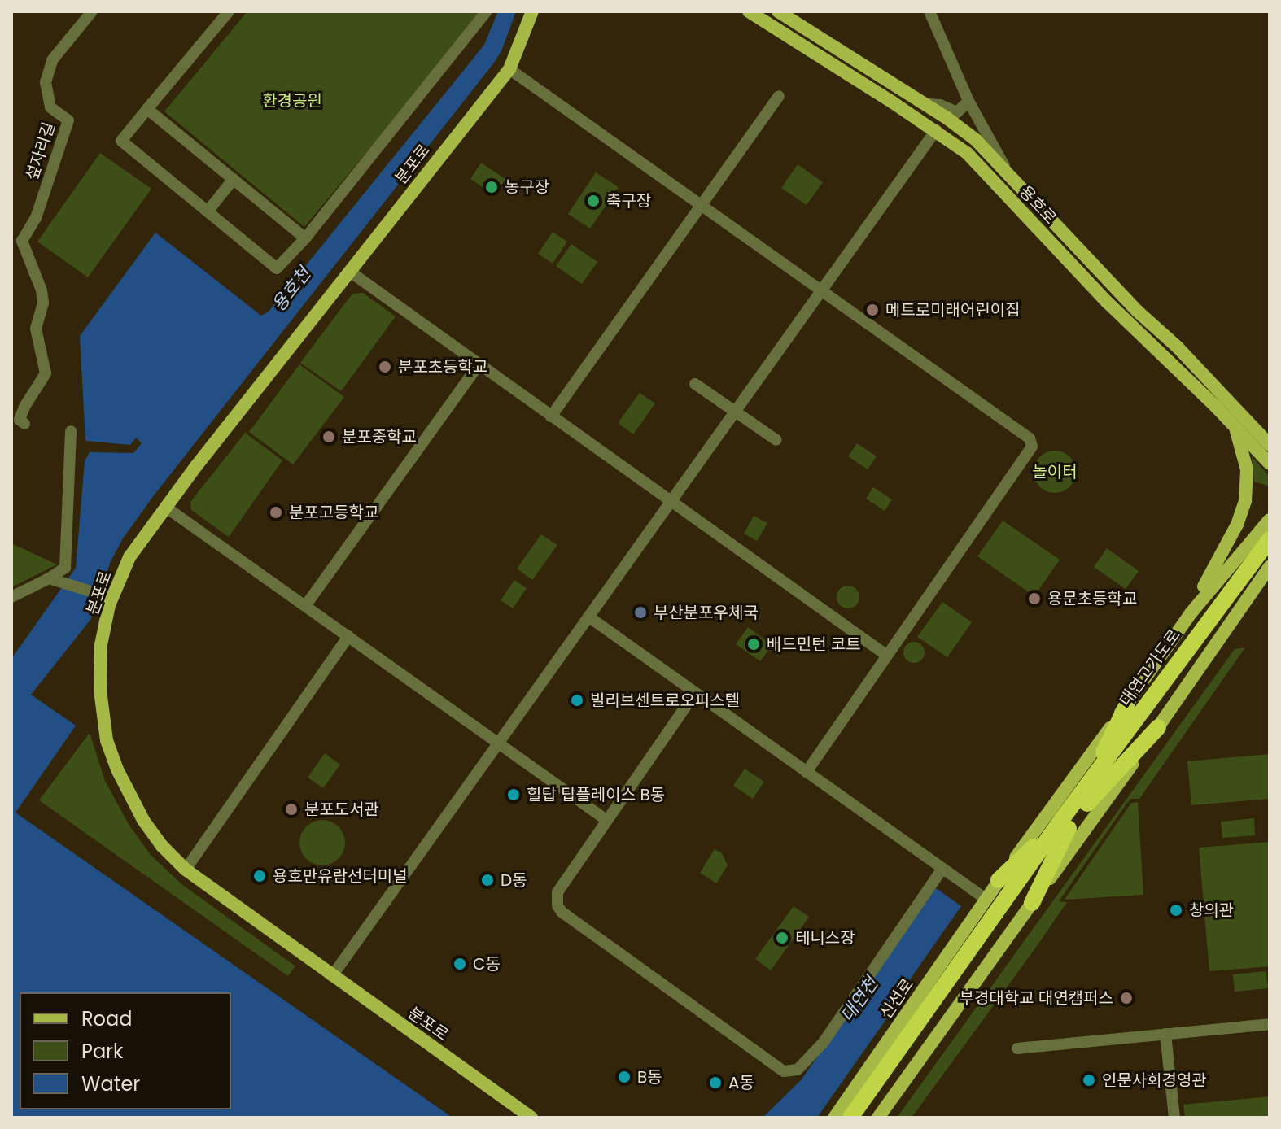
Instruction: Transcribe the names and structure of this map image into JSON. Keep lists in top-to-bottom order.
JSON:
{
  "streets": {
    "highway": ["대연고가도로"],
    "main road": ["분포로", "용호로", "신선로"],
    "street": ["섶자리길"]
  },
  "crossings": [
    ["대연고가도로", "신선로"]
  ],
  "water": ["용호천", "대연천"],
  "parks": ["환경공원", "놀이터"],
  "places": [
    "농구장",
    "축구장",
    "메트로미래어린이집",
    "분포초등학교",
    "분포중학교",
    "분포고등학교",
    "용문초등학교",
    "부산분포우체국",
    "배드민턴 코트",
    "빌리브센트로오피스텔",
    "힐탑 탑플레이스 B동",
    "분포도서관",
    "용호만유람선터미널",
    "D동",
    "창의관",
    "테니스장",
    "C동",
    "부경대학교 대연캠퍼스",
    "B동",
    "인문사회경영관",
    "A동"
  ],
  "legend": ["Road", "Park", "Water"]
}
